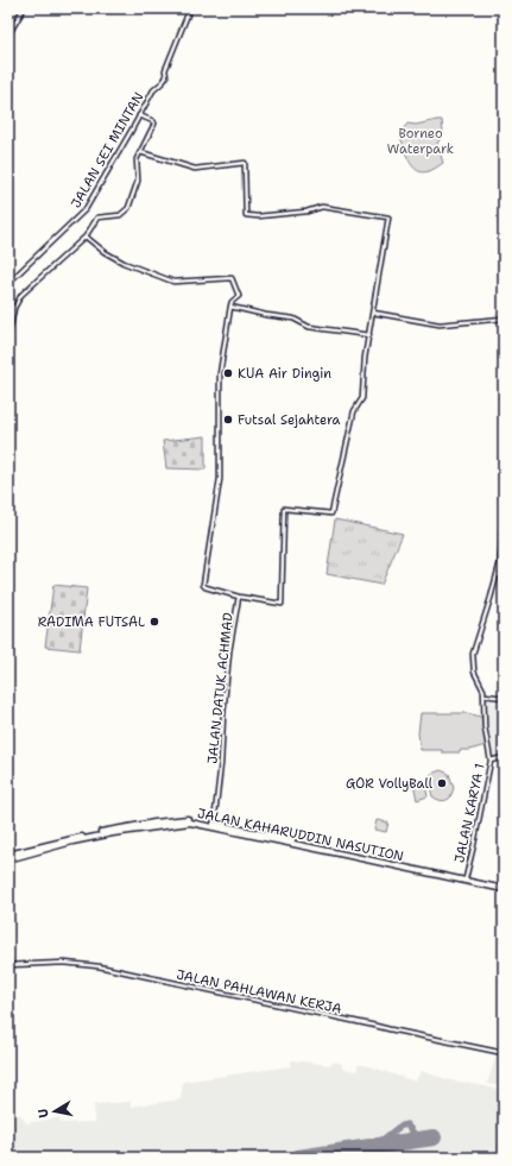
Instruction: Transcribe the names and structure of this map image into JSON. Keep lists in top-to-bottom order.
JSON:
{
  "streets": {
    "highway": ["JALAN KAHARUDDIN NASUTION"],
    "street": [
      "JALAN SEI MINTAN",
      "JALAN DATUK ACHMAD",
      "JALAN KARYA 1",
      "JALAN PAHLAWAN KERJA"
    ]
  },
  "crossings": [
    ["JALAN DATUK ACHMAD", "JALAN KAHARUDDIN NASUTION"],
    ["JALAN KARYA 1", "JALAN KAHARUDDIN NASUTION"]
  ],
  "parks": ["Borneo Waterpark"],
  "places": [
    "KUA Air Dingin",
    "Futsal Sejahtera",
    "RADIMA FUTSAL",
    "GOR VollyBall"
  ],
  "north": "left"
}
